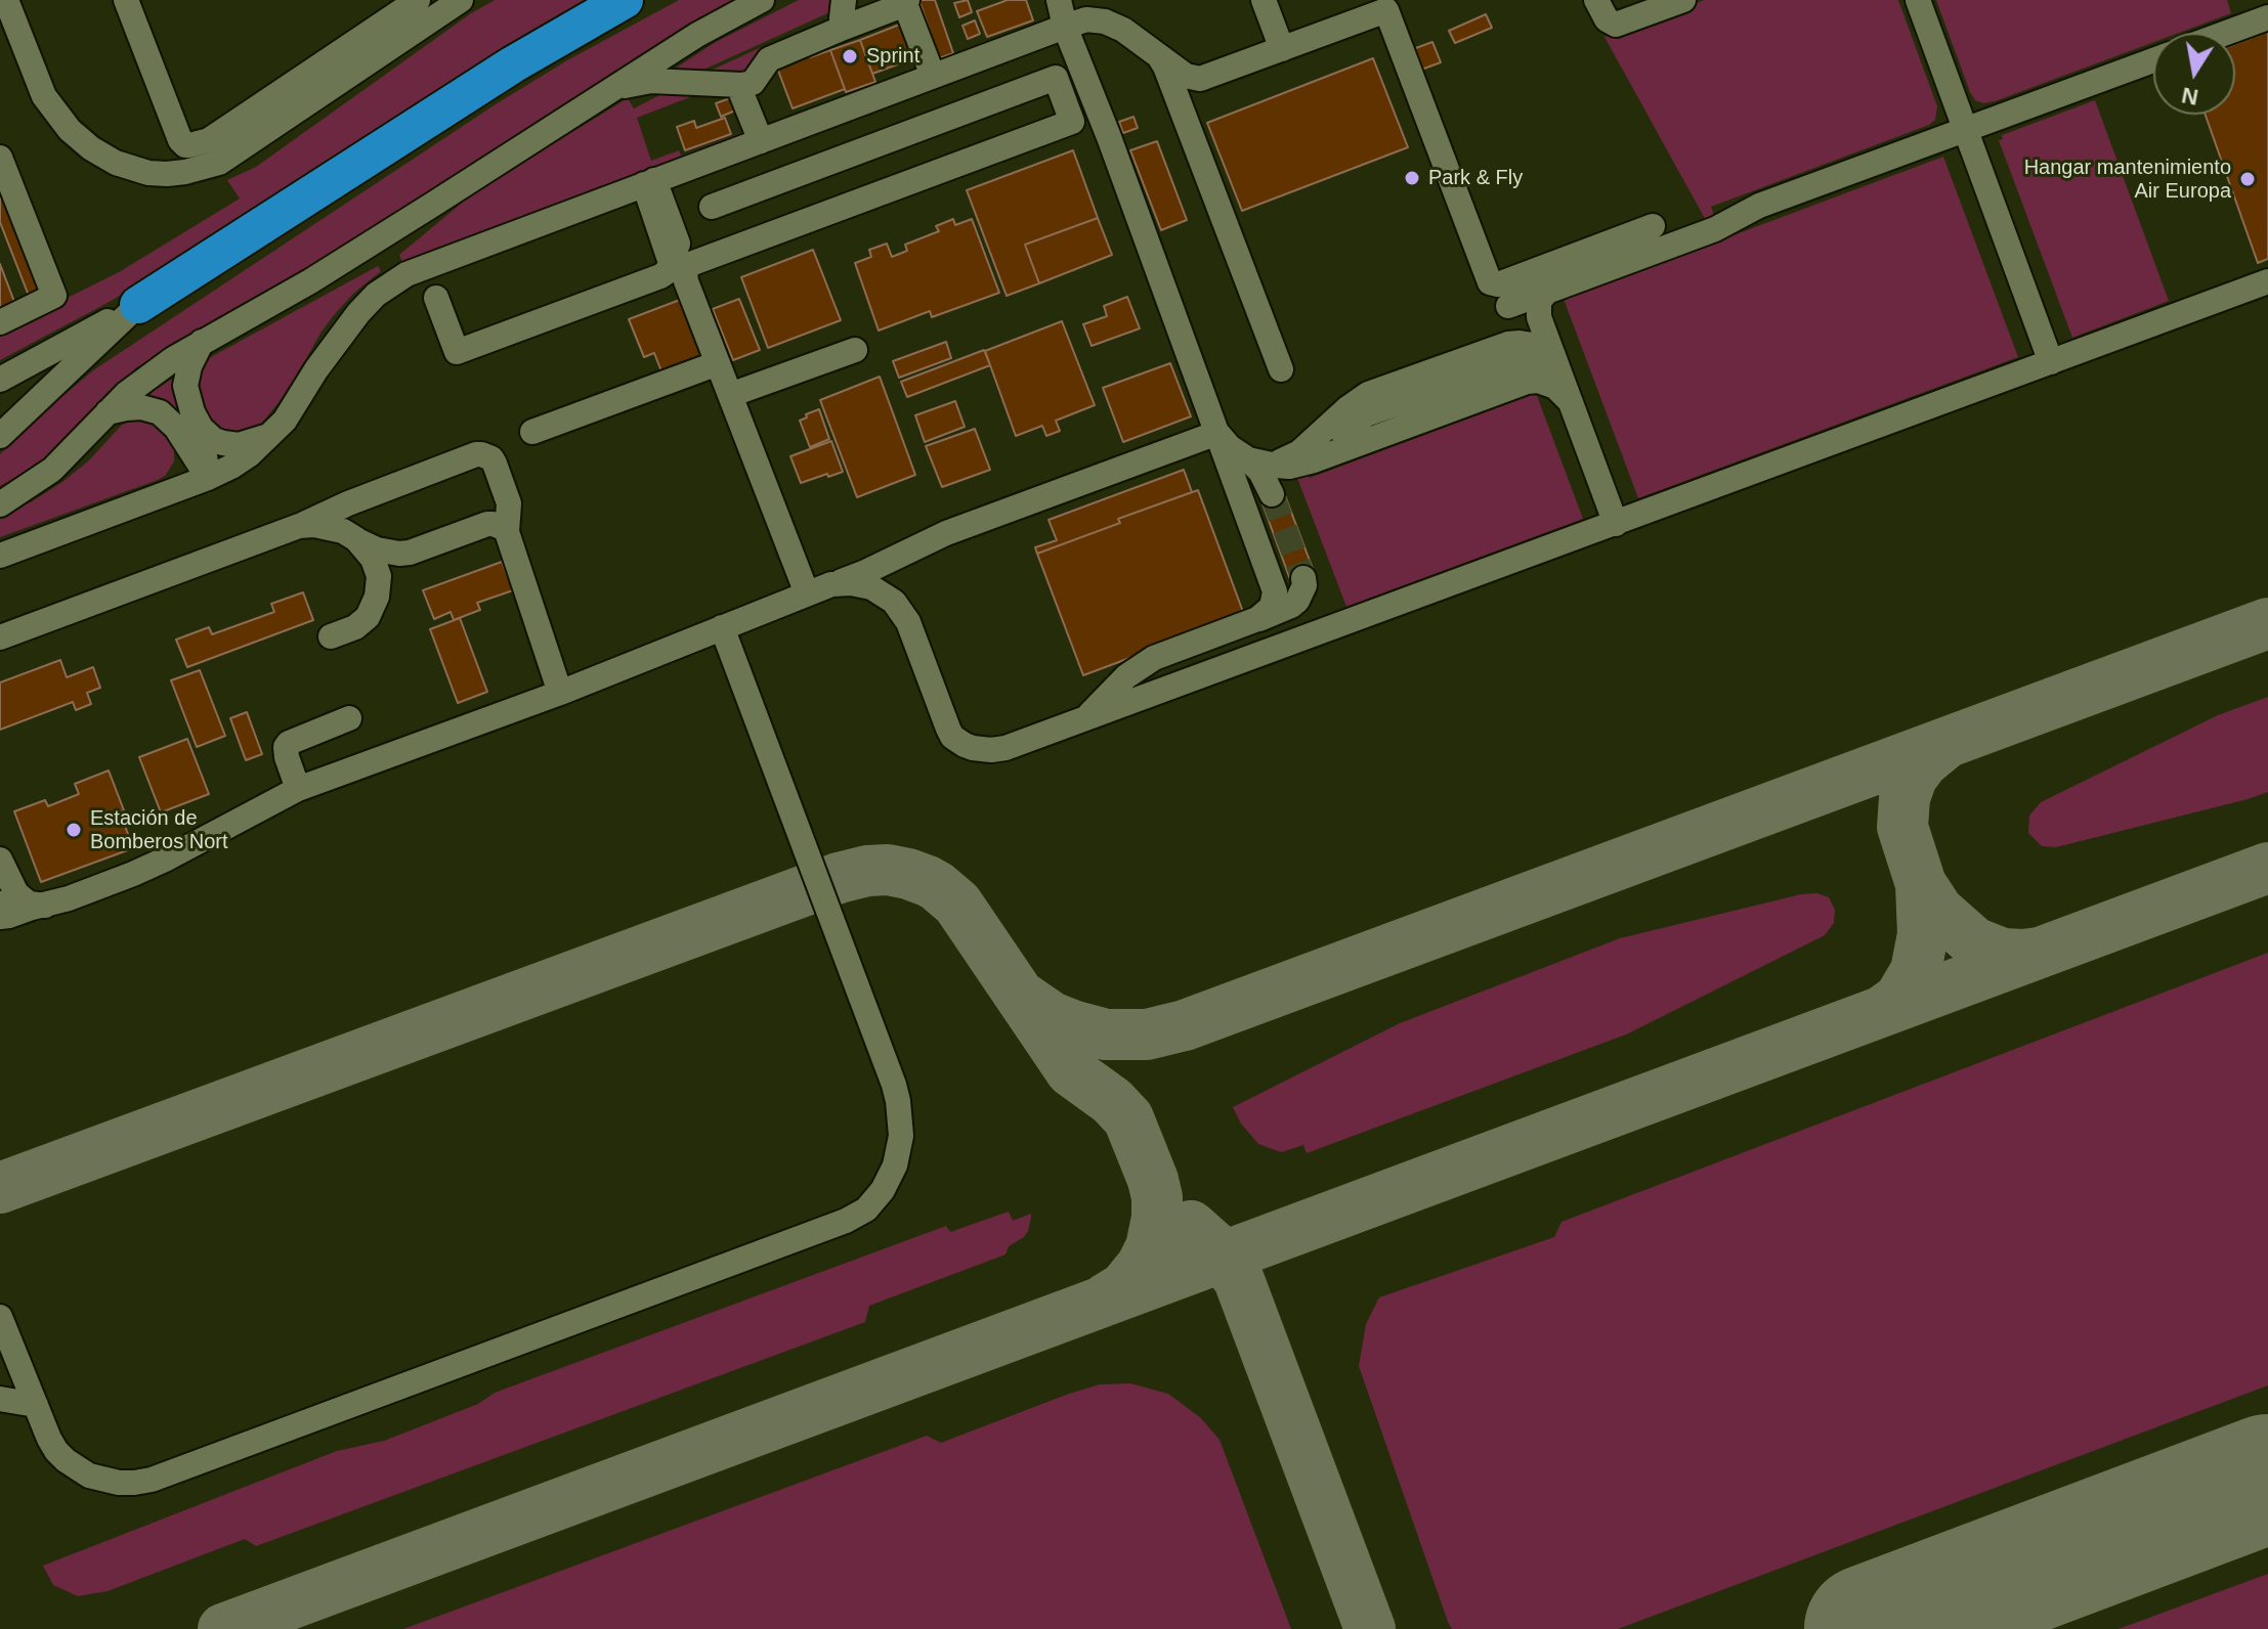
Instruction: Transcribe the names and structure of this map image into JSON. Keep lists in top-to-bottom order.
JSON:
{
  "places": [
    "Sprint",
    "Park & Fly",
    "Hangar mantenimiento Air Europa",
    "Estación de Bomberos Nort"
  ],
  "north": "bottom"
}
